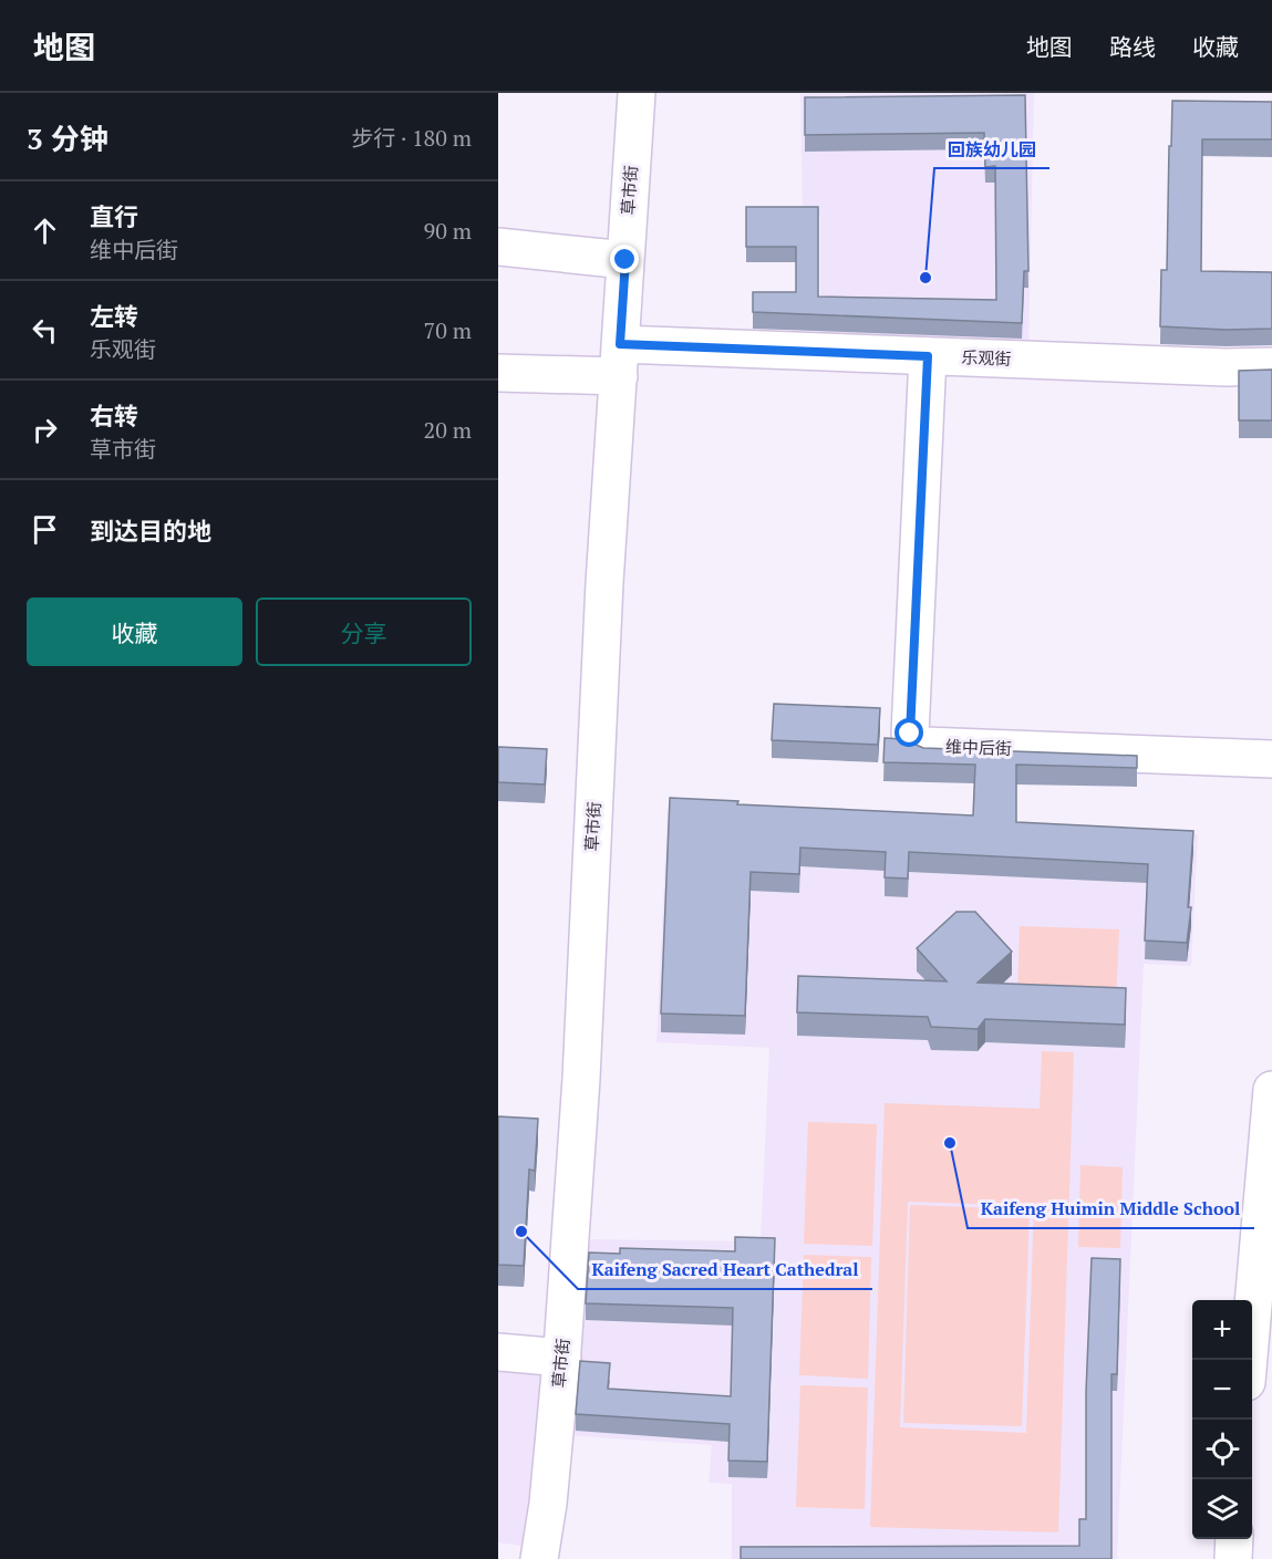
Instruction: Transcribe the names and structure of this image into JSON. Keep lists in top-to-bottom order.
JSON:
{
  "streets": {
    "street": ["草市街", "乐观街", "维中后街"]
  },
  "crossings": [
    ["草市街", "乐观街"],
    ["乐观街", "维中后街"]
  ],
  "places": ["回族幼儿园", "Kaifeng Huimin Middle School", "Kaifeng Sacred Heart Cathedral"],
  "page": {
    "header": "地图",
    "nav": ["地图", "路线", "收藏"],
    "heading": ["3 分钟", "步行 · 180 m"],
    "list": [
      ["直行", "维中后街", "90 m"],
      ["左转", "乐观街", "70 m"],
      ["右转", "草市街", "20 m"],
      "到达目的地"
    ],
    "buttons": ["收藏", "分享"],
    "map_buttons": ["+", "−"]
  }
}
